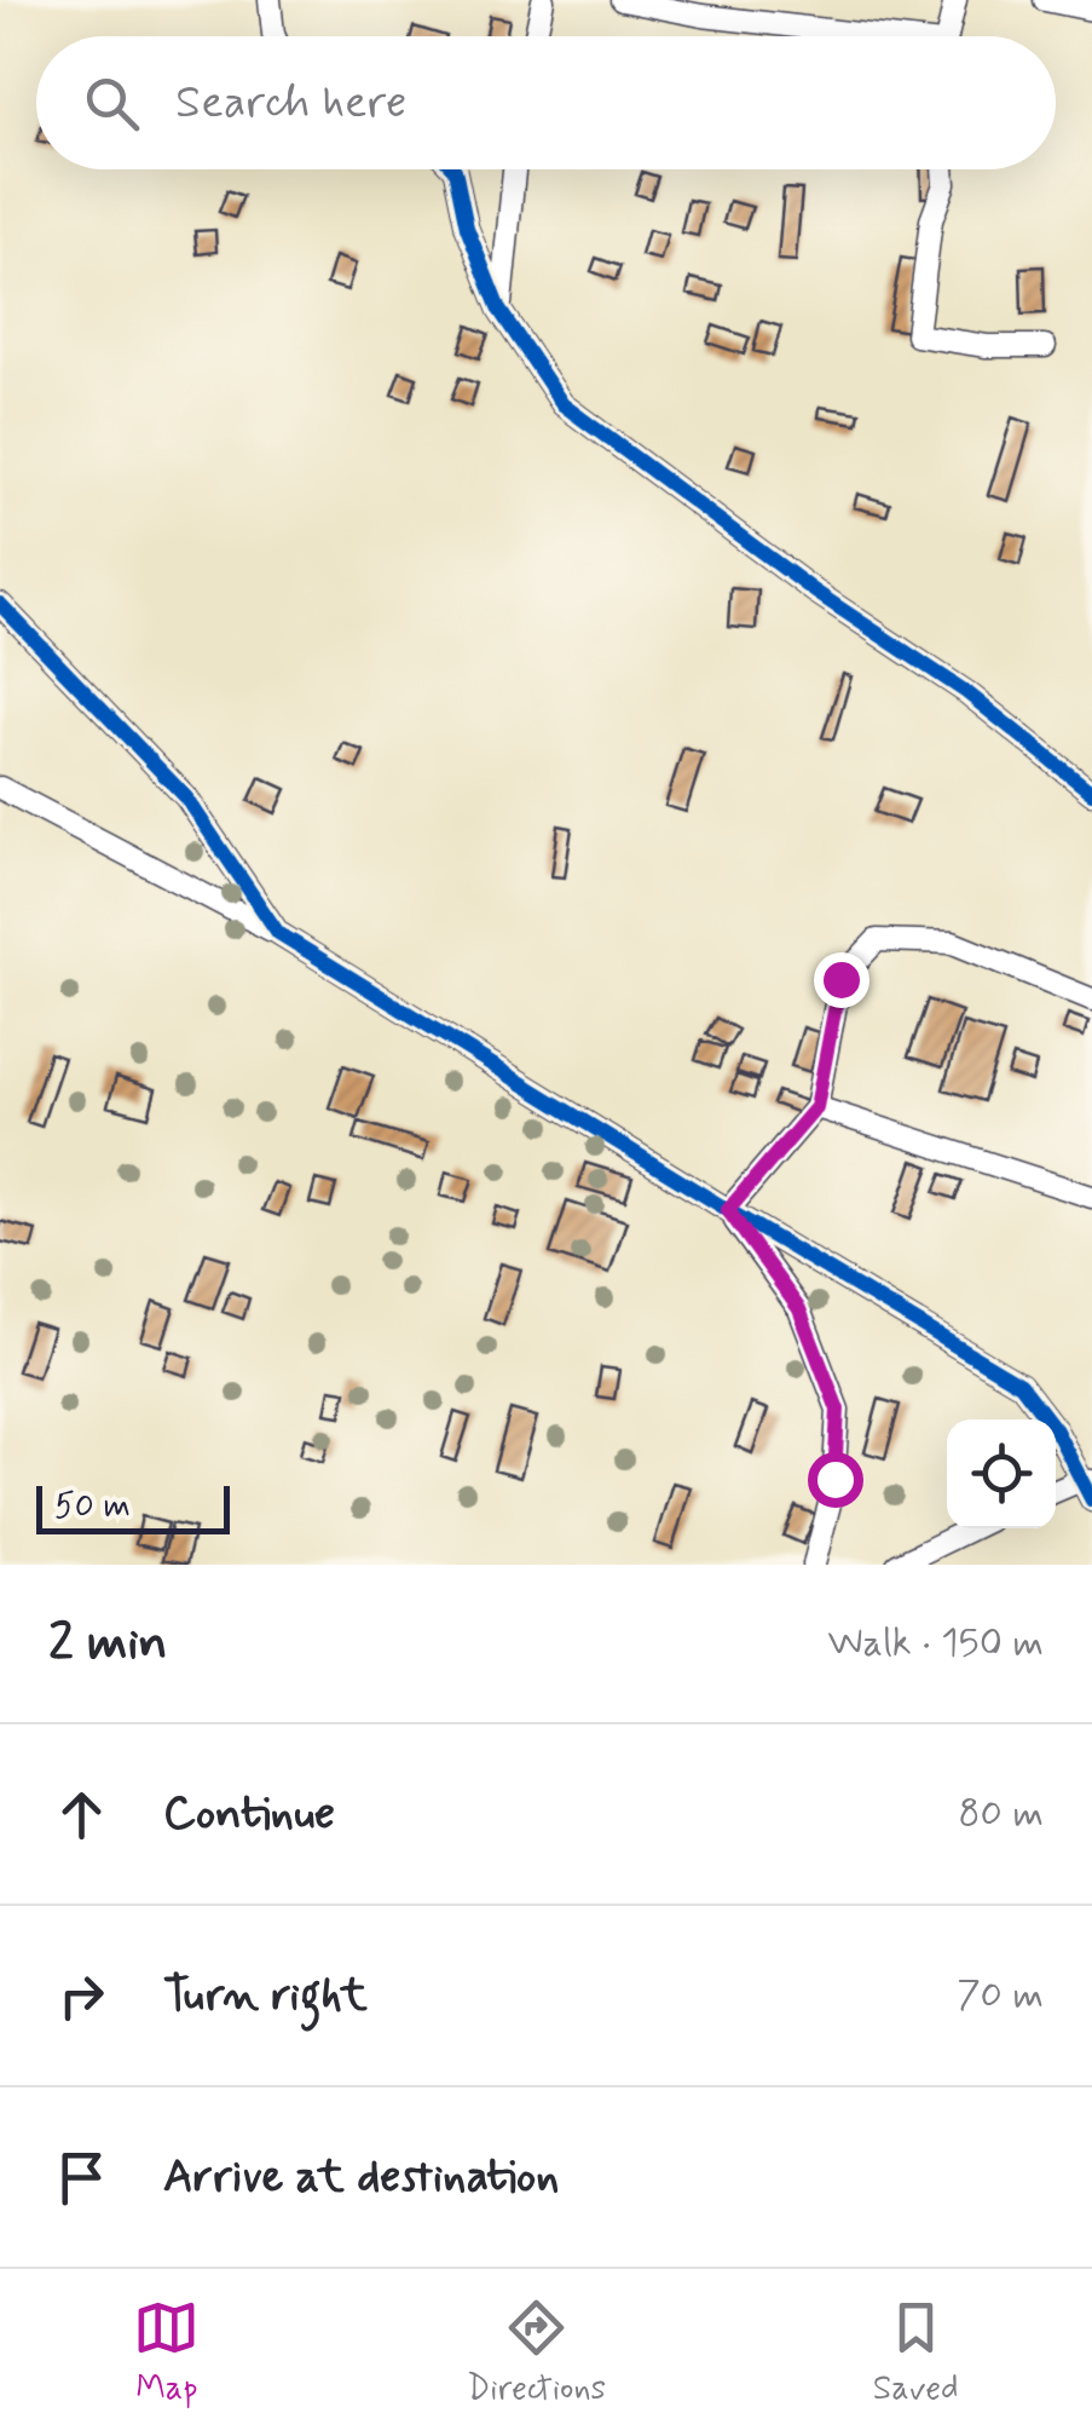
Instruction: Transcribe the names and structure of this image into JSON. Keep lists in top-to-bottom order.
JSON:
{
  "scale_bar": "50 m",
  "page": {
    "search": "Search here",
    "scale": "50 m",
    "heading": ["2 min", "Walk · 150 m"],
    "list": [
      ["Continue", "80 m"],
      ["Turn right", "70 m"],
      "Arrive at destination"
    ],
    "nav": ["Map", "Directions", "Saved"]
  }
}
